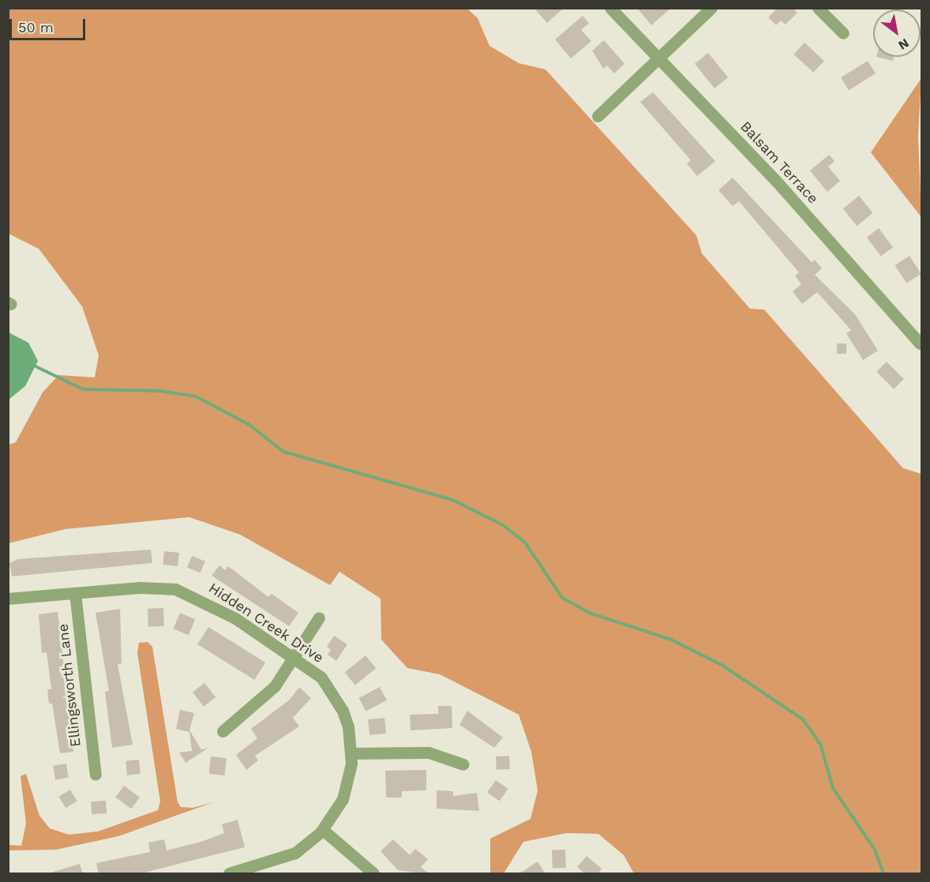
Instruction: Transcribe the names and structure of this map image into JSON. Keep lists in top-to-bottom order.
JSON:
{
  "streets": {
    "street": ["Balsam Terrace", "Hidden Creek Drive", "Ellingsworth Lane"]
  },
  "crossings": [
    ["Hidden Creek Drive", "Ellingsworth Lane"]
  ],
  "scale_bar": "50 m",
  "north": "bottom right"
}
